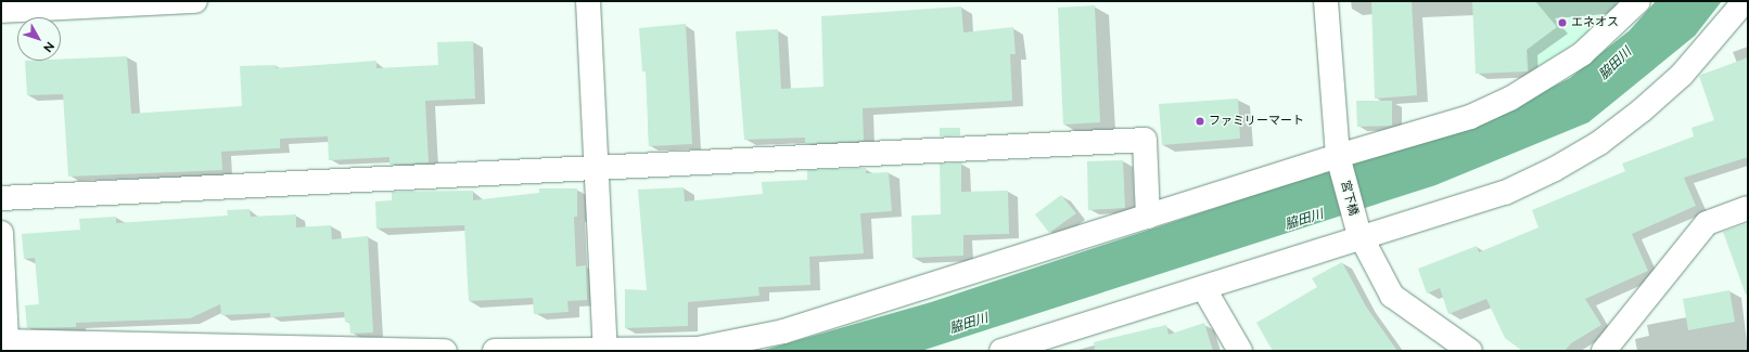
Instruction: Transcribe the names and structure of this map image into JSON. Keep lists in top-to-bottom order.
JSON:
{
  "streets": {
    "street": ["宮下橋"]
  },
  "water": ["脇田川"],
  "places": ["エネオス", "ファミリーマート"],
  "north": "bottom right"
}
